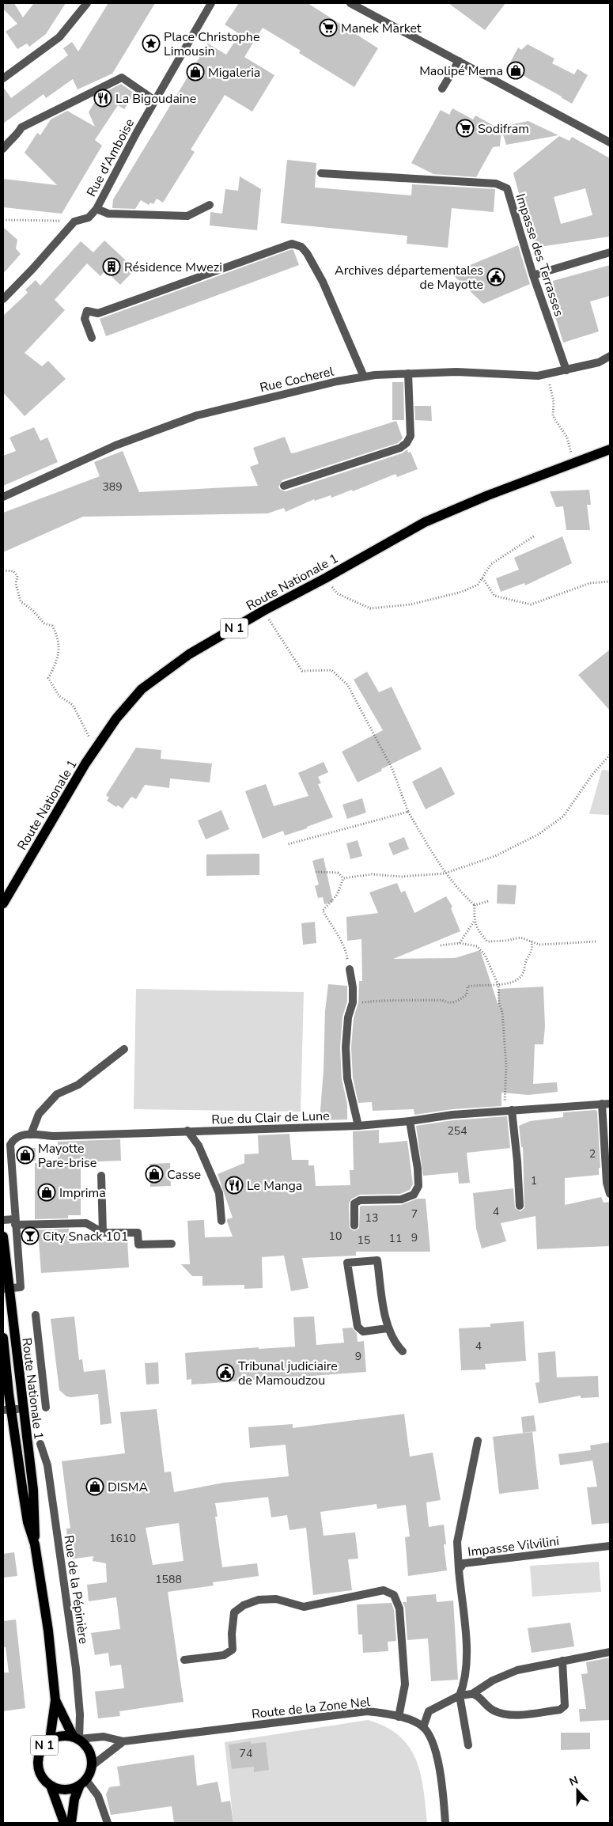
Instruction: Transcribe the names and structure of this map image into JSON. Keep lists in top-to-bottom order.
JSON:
{
  "streets": {
    "main road": ["Route Nationale 1", "N 1"],
    "street": [
      "Rue d'Amboise",
      "Impasse des Terrasses",
      "Rue Cocherel",
      "Rue du Clair de Lune",
      "Impasse Vilvilini",
      "Rue de la Pépinière",
      "Route de la Zone Nel"
    ]
  },
  "crossings": [
    ["Impasse des Terrasses", "Rue Cocherel"],
    ["Route Nationale 1", "N 1"],
    ["Route Nationale 1", "Rue du Clair de Lune"],
    ["Route Nationale 1", "Rue de la Pépinière"],
    ["Route Nationale 1", "Route de la Zone Nel"],
    ["N 1", "Rue de la Pépinière"],
    ["N 1", "Route de la Zone Nel"],
    ["Rue de la Pépinière", "Route de la Zone Nel"]
  ],
  "places": {
    "supermarket": ["Manek Market", "Sodifram"],
    "place": ["Place Christophe Limousin"],
    "shop": [
      "Maolipé Mema",
      "Migaleria",
      "Mayotte Pare-brise",
      "Casse",
      "Imprima",
      "DISMA"
    ],
    "restaurant": ["La Bigoudaine", "Le Manga"],
    "building": ["Résidence Mwezi"],
    "public building": ["Archives départementales de Mayotte", "Tribunal judiciaire de Mamoudzou"],
    "bar": ["City Snack 101"]
  },
  "house_numbers": [
    "389",
    "254",
    "2",
    "1",
    "4",
    "7",
    "13",
    "10",
    "9",
    "11",
    "15",
    "4",
    "9",
    "1610",
    "1588",
    "74"
  ],
  "north": "top"
}
